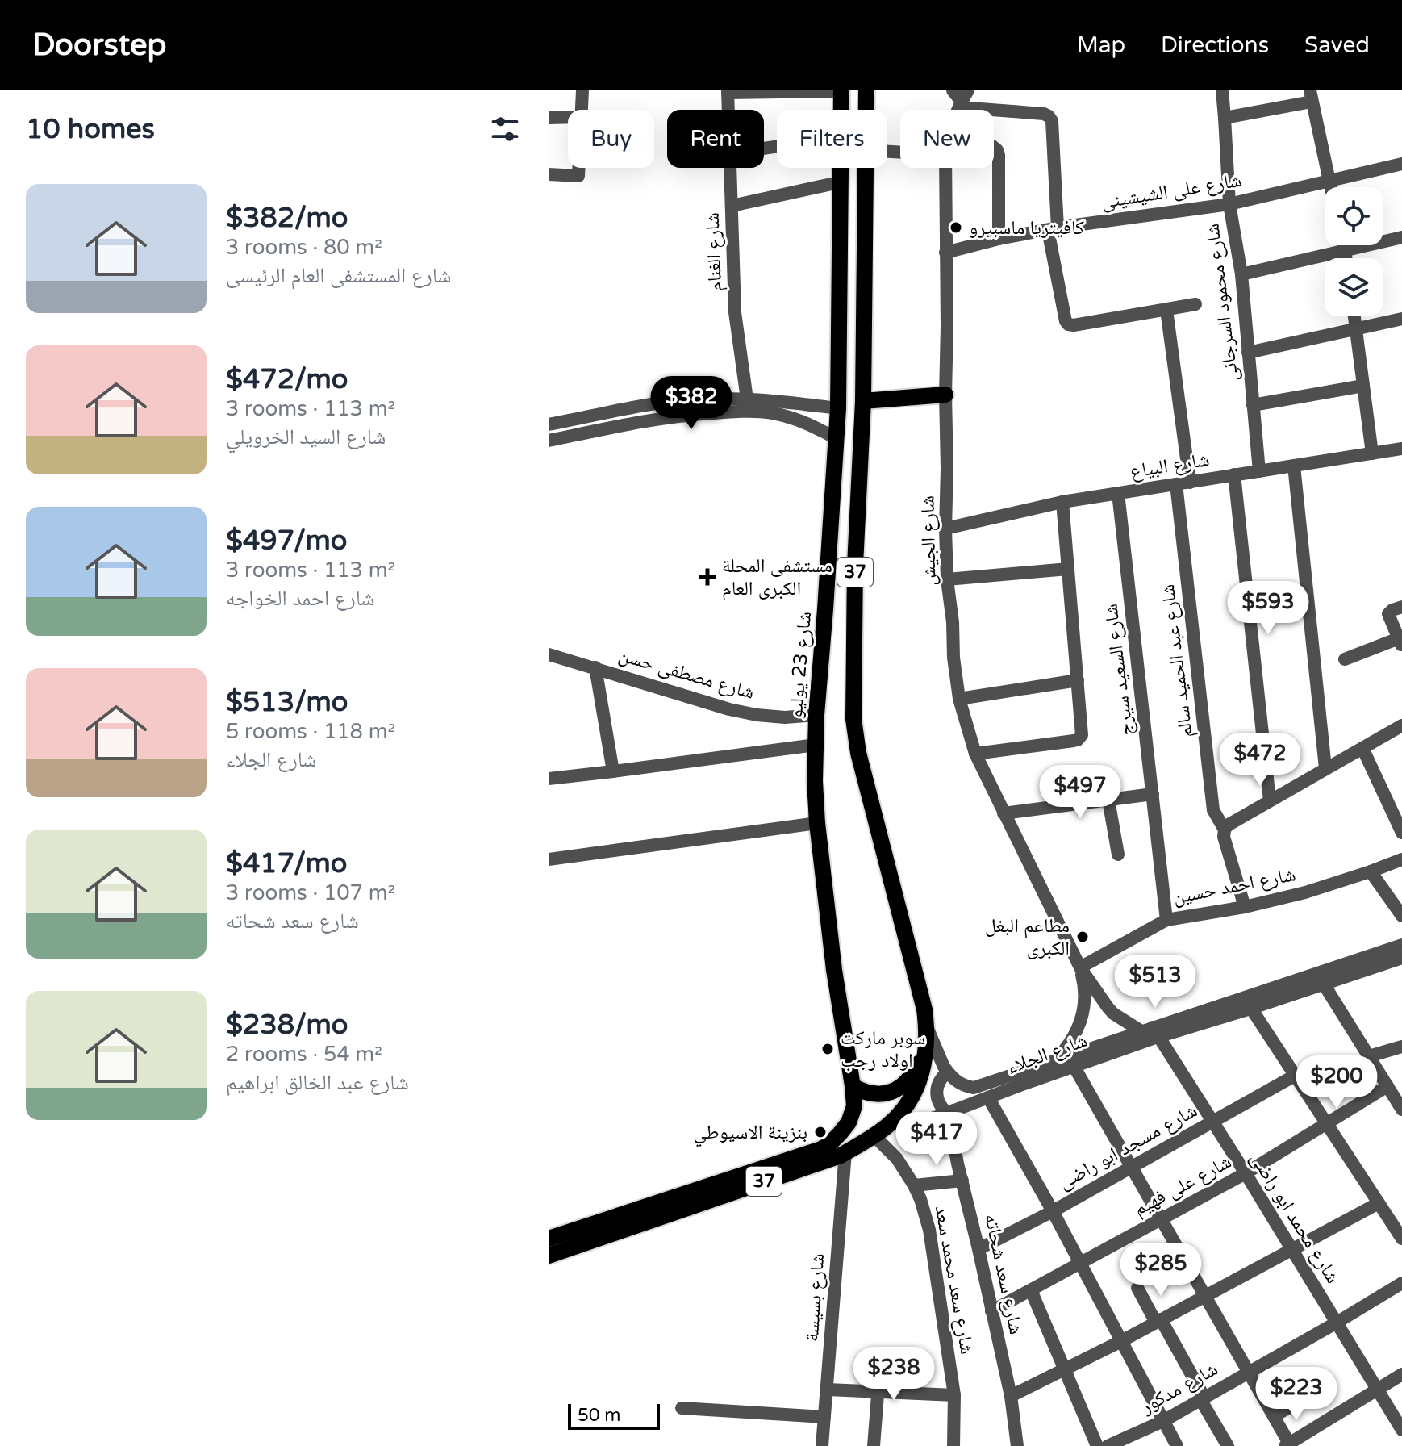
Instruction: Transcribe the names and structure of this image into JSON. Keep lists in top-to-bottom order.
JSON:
{
  "streets": {
    "main road": ["37", "شارع 23 يوليو"],
    "street": [
      "شارع على الشيشينى",
      "شارع الغنام",
      "شارع محمود السرجانى",
      "شارع البياع",
      "شارع الجيش",
      "شارع عبد الحميد سالم",
      "شارع السعيد سيرج",
      "شارع مصطفى حسن",
      "شارع احمد حسين",
      "شارع الجلاء",
      "شارع مسجد ابو راضى",
      "شارع على فهيم",
      "شارع محمد ابو راضى",
      "شارع سعد شحاته",
      "شارع سعد محمد سعد",
      "شارع بسيسة",
      "شارع مدكور"
    ]
  },
  "crossings": [
    ["شارع على الشيشينى", "شارع محمود السرجانى"],
    ["شارع على الشيشينى", "شارع الجيش"],
    ["شارع محمود السرجانى", "شارع البياع"],
    ["شارع البياع", "شارع الجيش"],
    ["شارع البياع", "شارع عبد الحميد سالم"],
    ["شارع البياع", "شارع السعيد سيرج"],
    ["شارع الجيش", "شارع احمد حسين"],
    ["شارع الجيش", "شارع الجلاء"],
    ["شارع الجيش", "شارع محمد ابو راضى"],
    ["37", "شارع 23 يوليو"],
    ["37", "شارع الجلاء"],
    ["37", "شارع سعد محمد سعد"],
    ["37", "شارع بسيسة"],
    ["شارع عبد الحميد سالم", "شارع احمد حسين"],
    ["شارع 23 يوليو", "شارع مصطفى حسن"],
    ["شارع السعيد سيرج", "شارع احمد حسين"],
    ["شارع الجلاء", "شارع محمد ابو راضى"],
    ["شارع الجلاء", "شارع سعد شحاته"],
    ["شارع مسجد ابو راضى", "شارع محمد ابو راضى"],
    ["شارع مسجد ابو راضى", "شارع سعد شحاته"],
    ["شارع على فهيم", "شارع محمد ابو راضى"],
    ["شارع على فهيم", "شارع سعد شحاته"],
    ["شارع محمد ابو راضى", "شارع مدكور"]
  ],
  "places": {
    "other": [
      "كافيتريا ماسبيرو",
      "مطاعم البغل الكبرى",
      "سوبر ماركت اولاد رجب",
      "بنزينة الاسيوطي"
    ],
    "health": ["مستشفى المحلة الكبرى العام"]
  },
  "scale_bar": "50 m",
  "page": {
    "header": "Doorstep",
    "nav": ["Map", "Directions", "Saved"],
    "heading": "10 homes",
    "chip": [
      "Buy",
      "Rent",
      "Filters",
      "New"
    ],
    "list": [
      {
        "name": "$382/mo",
        "note": "3 rooms · 80 m² · شارع المستشفى العام الرئيسى"
      },
      {
        "name": "$472/mo",
        "note": "3 rooms · 113 m² · شارع السيد الخرويلي"
      },
      {
        "name": "$497/mo",
        "note": "3 rooms · 113 m² · شارع احمد الخواجه"
      },
      {
        "name": "$513/mo",
        "note": "5 rooms · 118 m² · شارع الجلاء"
      },
      {
        "name": "$417/mo",
        "note": "3 rooms · 107 m² · شارع سعد شحاته"
      },
      {
        "name": "$238/mo",
        "note": "2 rooms · 54 m² · شارع عبد الخالق ابراهيم"
      }
    ],
    "price": [
      "$382",
      "$593",
      "$472",
      "$497",
      "$513",
      "$200",
      "$417",
      "$285",
      "$238",
      "$223"
    ],
    "scale": "50 m"
  }
}
